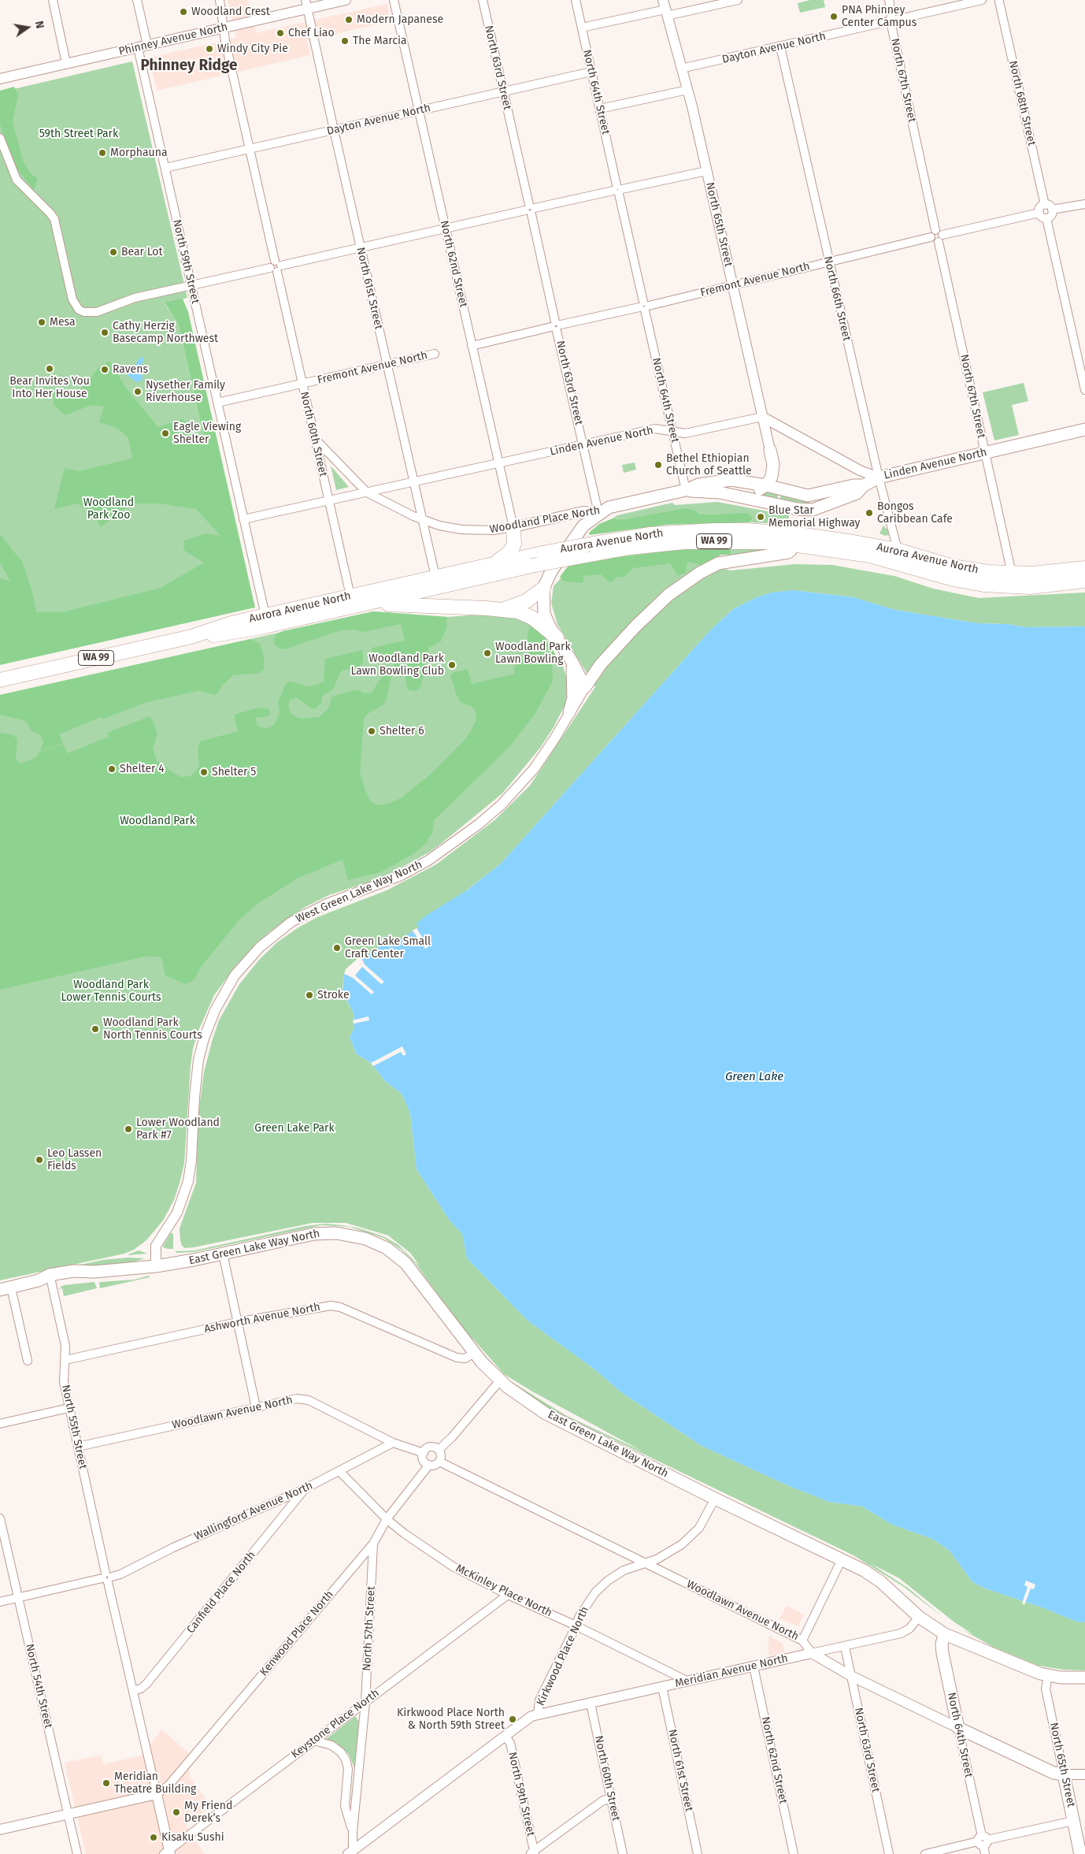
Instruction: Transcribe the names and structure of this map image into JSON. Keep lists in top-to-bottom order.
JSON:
{
  "streets": {
    "highway": ["Aurora Avenue North", "WA 99"],
    "main road": [
      "North 64th Street",
      "North 65th Street",
      "Linden Avenue North",
      "Woodland Place North",
      "West Green Lake Way North",
      "East Green Lake Way North",
      "Woodlawn Avenue North"
    ],
    "street": [
      "Phinney Avenue North",
      "Dayton Avenue North",
      "North 63rd Street",
      "North 67th Street",
      "North 68th Street",
      "North 59th Street",
      "North 62nd Street",
      "Fremont Avenue North",
      "North 61st Street",
      "North 66th Street",
      "North 60th Street",
      "Ashworth Avenue North",
      "North 55th Street",
      "Wallingford Avenue North",
      "McKinley Place North",
      "Canfield Place North",
      "North 57th Street",
      "Kenwood Place North",
      "Kirkwood Place North",
      "Meridian Avenue North",
      "North 54th Street",
      "Keystone Place North"
    ]
  },
  "crossings": [
    ["Phinney Avenue North", "North 59th Street"],
    ["Phinney Avenue North", "North 61st Street"],
    ["Phinney Avenue North", "North 60th Street"],
    ["Dayton Avenue North", "North 63rd Street"],
    ["Dayton Avenue North", "North 67th Street"],
    ["Dayton Avenue North", "North 64th Street"],
    ["Dayton Avenue North", "North 65th Street"],
    ["Dayton Avenue North", "North 59th Street"],
    ["Dayton Avenue North", "North 62nd Street"],
    ["Dayton Avenue North", "North 61st Street"],
    ["Dayton Avenue North", "North 66th Street"],
    ["Dayton Avenue North", "North 60th Street"],
    ["North 63rd Street", "Fremont Avenue North"],
    ["North 63rd Street", "Linden Avenue North"],
    ["North 63rd Street", "Woodland Place North"],
    ["North 63rd Street", "Woodlawn Avenue North"],
    ["North 63rd Street", "Meridian Avenue North"],
    ["North 67th Street", "Fremont Avenue North"],
    ["North 67th Street", "Linden Avenue North"],
    ["North 67th Street", "Aurora Avenue North"],
    ["North 64th Street", "Fremont Avenue North"],
    ["North 64th Street", "Linden Avenue North"],
    ["North 64th Street", "Woodland Place North"],
    ["North 64th Street", "East Green Lake Way North"],
    ["North 64th Street", "Woodlawn Avenue North"],
    ["North 65th Street", "Fremont Avenue North"],
    ["North 65th Street", "Linden Avenue North"],
    ["North 65th Street", "East Green Lake Way North"],
    ["North 65th Street", "Woodlawn Avenue North"],
    ["North 59th Street", "Fremont Avenue North"],
    ["North 59th Street", "Linden Avenue North"],
    ["North 59th Street", "Aurora Avenue North"],
    ["North 59th Street", "Kirkwood Place North"],
    ["North 62nd Street", "Fremont Avenue North"],
    ["North 62nd Street", "Linden Avenue North"],
    ["North 62nd Street", "Woodland Place North"],
    ["North 62nd Street", "Meridian Avenue North"],
    ["Fremont Avenue North", "North 61st Street"],
    ["Fremont Avenue North", "North 66th Street"],
    ["Fremont Avenue North", "North 60th Street"],
    ["North 61st Street", "Linden Avenue North"],
    ["North 61st Street", "Woodland Place North"],
    ["North 61st Street", "Aurora Avenue North"],
    ["North 61st Street", "Meridian Avenue North"],
    ["North 66th Street", "Linden Avenue North"],
    ["North 66th Street", "Woodland Place North"],
    ["North 66th Street", "Aurora Avenue North"],
    ["North 60th Street", "Linden Avenue North"],
    ["North 60th Street", "Woodland Place North"],
    ["North 60th Street", "Aurora Avenue North"],
    ["North 60th Street", "Meridian Avenue North"],
    ["Linden Avenue North", "Woodland Place North"],
    ["Aurora Avenue North", "West Green Lake Way North"],
    ["West Green Lake Way North", "East Green Lake Way North"],
    ["East Green Lake Way North", "Ashworth Avenue North"],
    ["East Green Lake Way North", "Kirkwood Place North"],
    ["East Green Lake Way North", "Meridian Avenue North"],
    ["Ashworth Avenue North", "North 55th Street"],
    ["Woodlawn Avenue North", "North 55th Street"],
    ["Woodlawn Avenue North", "Wallingford Avenue North"],
    ["Woodlawn Avenue North", "Kenwood Place North"],
    ["Woodlawn Avenue North", "Kirkwood Place North"],
    ["Woodlawn Avenue North", "Meridian Avenue North"],
    ["North 55th Street", "Wallingford Avenue North"],
    ["North 55th Street", "Canfield Place North"],
    ["North 55th Street", "Kenwood Place North"],
    ["North 55th Street", "Keystone Place North"],
    ["Wallingford Avenue North", "McKinley Place North"],
    ["Wallingford Avenue North", "Canfield Place North"],
    ["Wallingford Avenue North", "North 54th Street"],
    ["McKinley Place North", "Kenwood Place North"],
    ["McKinley Place North", "Kirkwood Place North"],
    ["McKinley Place North", "Meridian Avenue North"],
    ["McKinley Place North", "Keystone Place North"],
    ["North 57th Street", "Kenwood Place North"],
    ["North 57th Street", "Kirkwood Place North"],
    ["North 57th Street", "Keystone Place North"],
    ["Kirkwood Place North", "Meridian Avenue North"]
  ],
  "districts": ["Phinney Ridge"],
  "water": ["Green Lake"],
  "parks": [
    "59th Street Park",
    "Woodland Park Zoo",
    "Woodland Park",
    "Woodland Park Lower Tennis Courts",
    "Green Lake Park"
  ],
  "places": [
    "Woodland Crest",
    "PNA Phinney Center Campus",
    "Modern Japanese",
    "Chef Liao",
    "The Marcia",
    "Windy City Pie",
    "Morphauna",
    "Bear Lot",
    "Mesa",
    "Cathy Herzig Basecamp Northwest",
    "Bear Invites You Into Her House",
    "Ravens",
    "Nysether Family Riverhouse",
    "Eagle Viewing Shelter",
    "Bethel Ethiopian Church of Seattle",
    "Bongos Caribbean Cafe",
    "Blue Star Memorial Highway",
    "Woodland Park Lawn Bowling",
    "Woodland Park Lawn Bowling Club",
    "Shelter 6",
    "Shelter 4",
    "Shelter 5",
    "Green Lake Small Craft Center",
    "Stroke",
    "Woodland Park North Tennis Courts",
    "Lower Woodland Park #7",
    "Leo Lassen Fields",
    "Kirkwood Place North & North 59th Street",
    "Meridian Theatre Building",
    "My Friend Derek’s",
    "Kisaku Sushi"
  ],
  "north": "right"
}
